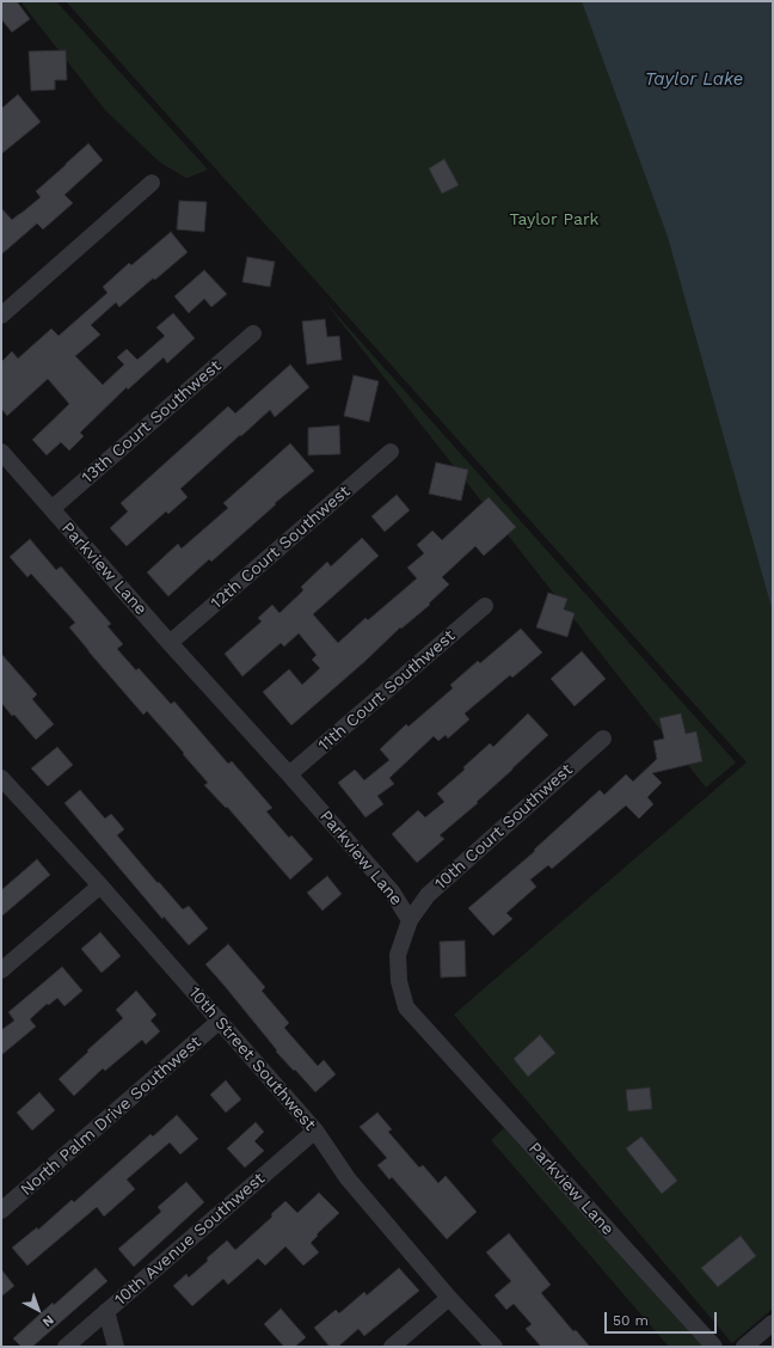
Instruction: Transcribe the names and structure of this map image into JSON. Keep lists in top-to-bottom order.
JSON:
{
  "streets": {
    "street": [
      "13th Court Southwest",
      "12th Court Southwest",
      "Parkview Lane",
      "11th Court Southwest",
      "10th Court Southwest",
      "10th Street Southwest",
      "North Palm Drive Southwest",
      "10th Avenue Southwest"
    ]
  },
  "crossings": [
    ["13th Court Southwest", "Parkview Lane"],
    ["12th Court Southwest", "Parkview Lane"],
    ["Parkview Lane", "11th Court Southwest"],
    ["Parkview Lane", "10th Court Southwest"],
    ["10th Street Southwest", "North Palm Drive Southwest"],
    ["10th Street Southwest", "10th Avenue Southwest"]
  ],
  "water": ["Taylor Lake"],
  "parks": ["Taylor Park"],
  "scale_bar": "50 m",
  "north": "bottom right"
}
